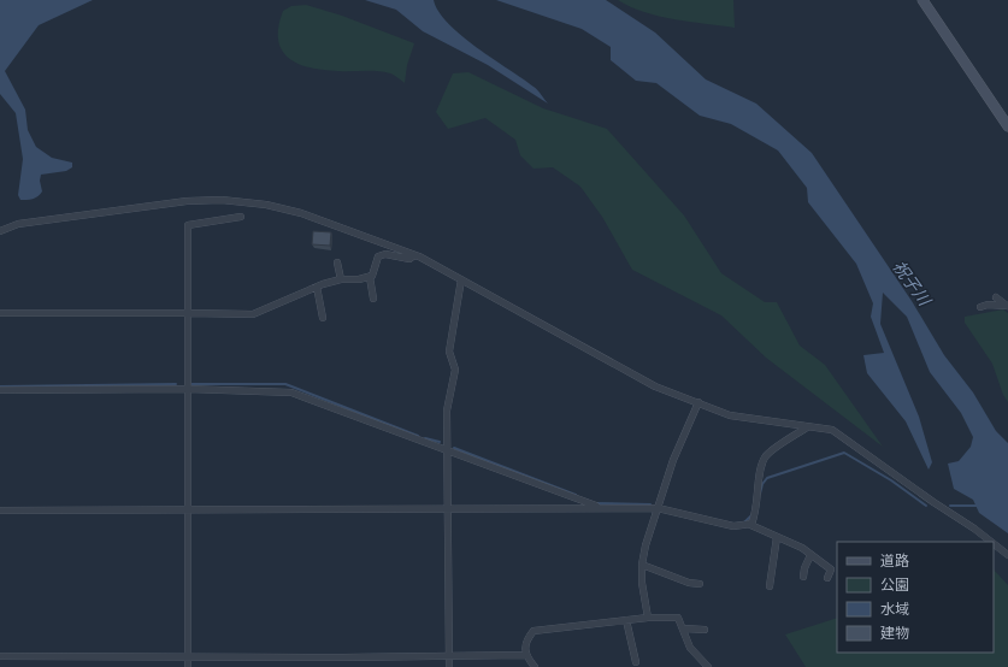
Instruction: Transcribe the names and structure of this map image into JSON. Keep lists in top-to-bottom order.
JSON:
{
  "water": ["祝子川"],
  "legend": [
    "道路",
    "公園",
    "水域",
    "建物"
  ]
}
